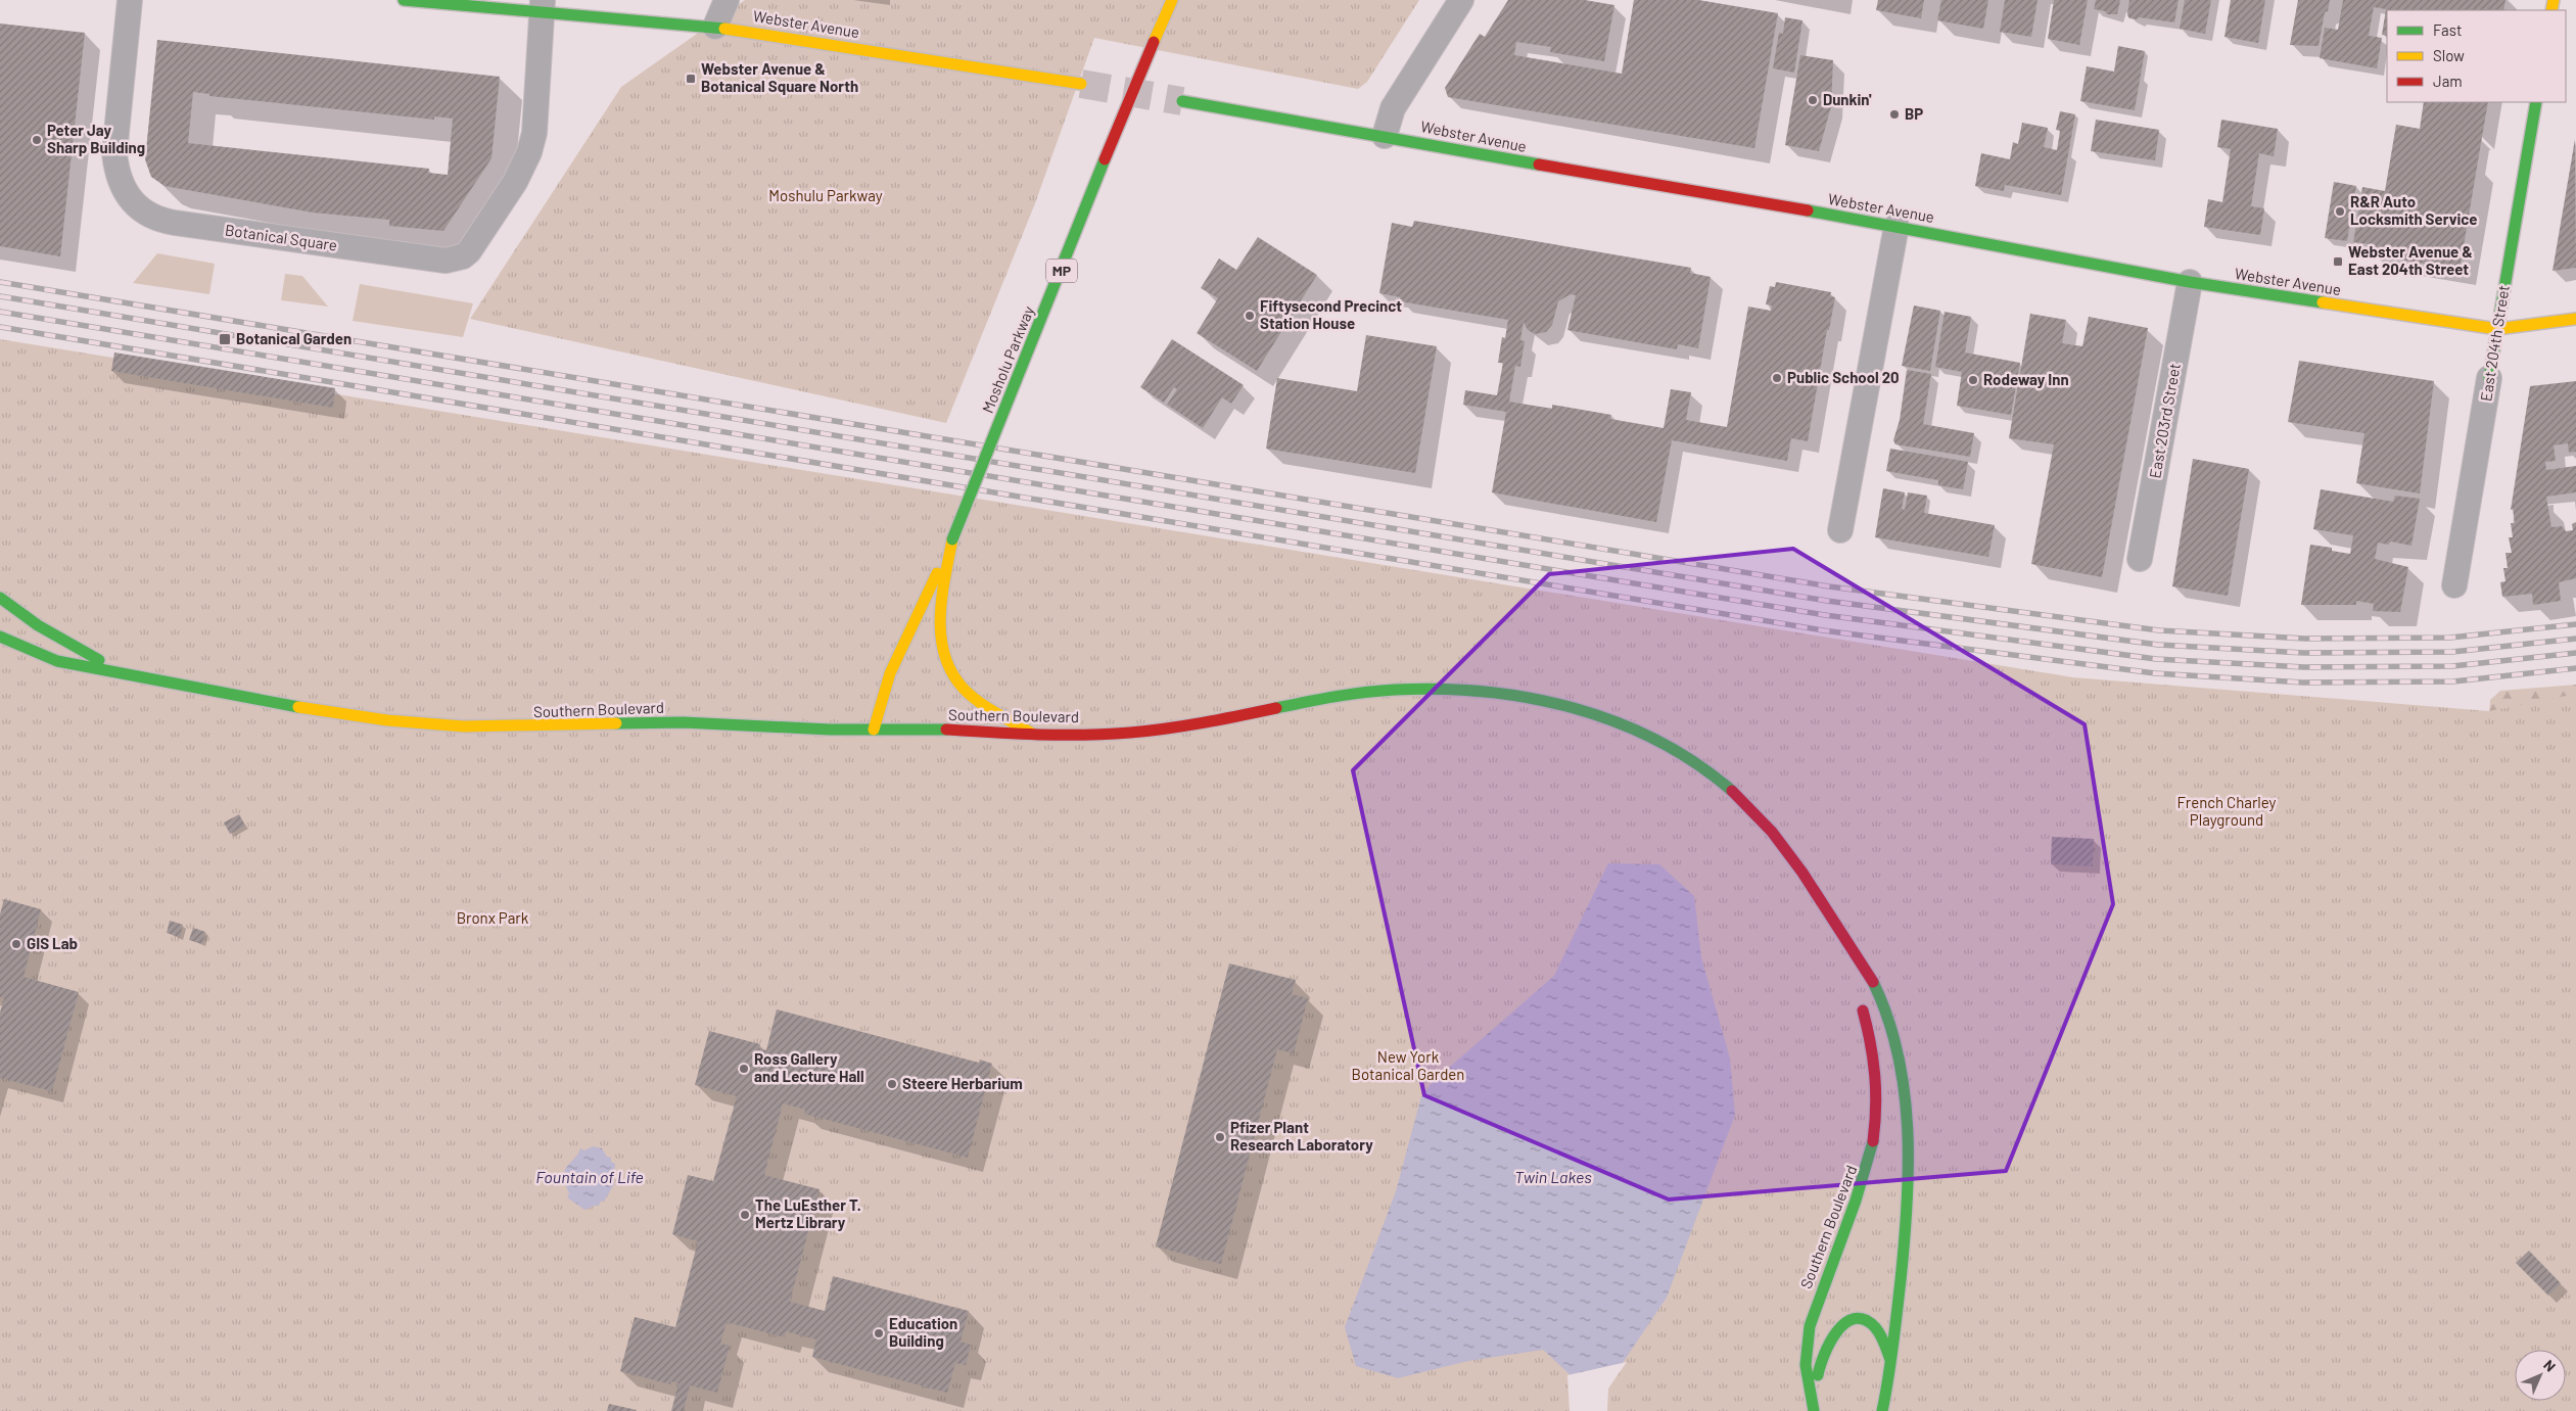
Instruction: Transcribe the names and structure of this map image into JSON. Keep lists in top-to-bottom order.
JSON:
{
  "streets": {
    "main road": [
      "Webster Avenue",
      "MP",
      "East 204th Street",
      "Mosholu Parkway",
      "Southern Boulevard"
    ],
    "street": ["Botanical Square", "East 203rd Street"]
  },
  "crossings": [
    ["Webster Avenue", "Botanical Square"],
    ["Webster Avenue", "East 204th Street"],
    ["Webster Avenue", "East 203rd Street"],
    ["Mosholu Parkway", "Southern Boulevard"]
  ],
  "water": ["Fountain of Life", "Twin Lakes"],
  "parks": [
    "Moshulu Parkway",
    "French Charley Playground",
    "Bronx Park",
    "New York Botanical Garden"
  ],
  "places": {
    "transit": ["Webster Avenue & Botanical Square North", "Webster Avenue & East 204th Street", "Botanical Garden"],
    "other": [
      "Dunkin'",
      "BP",
      "Peter Jay Sharp Building",
      "R&R Auto Locksmith Service",
      "Fiftysecond Precinct Station House",
      "Public School 20",
      "Rodeway Inn",
      "GIS Lab",
      "Ross Gallery and Lecture Hall",
      "Steere Herbarium",
      "Pfizer Plant Research Laboratory",
      "The LuEsther T. Mertz Library",
      "Education Building"
    ]
  },
  "legend": ["Fast", "Slow", "Jam"],
  "north": "top right"
}
